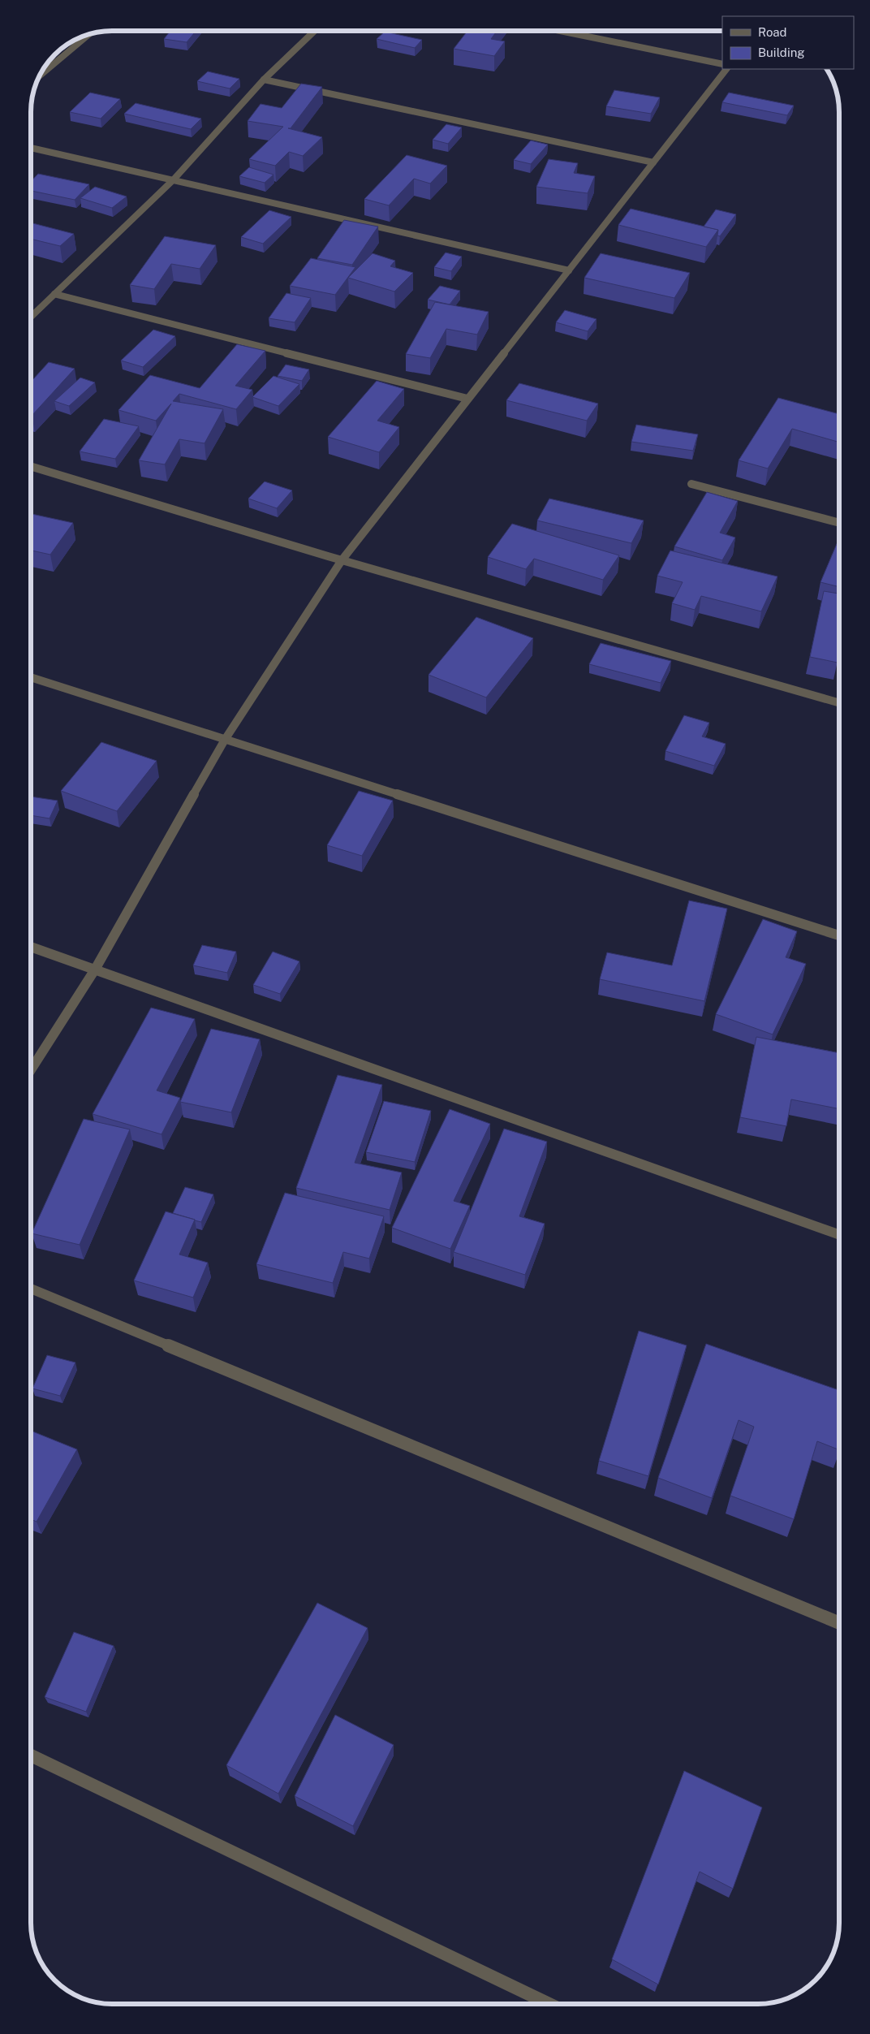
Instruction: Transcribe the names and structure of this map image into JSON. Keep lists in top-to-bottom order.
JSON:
{
  "legend": ["Road", "Building"]
}
